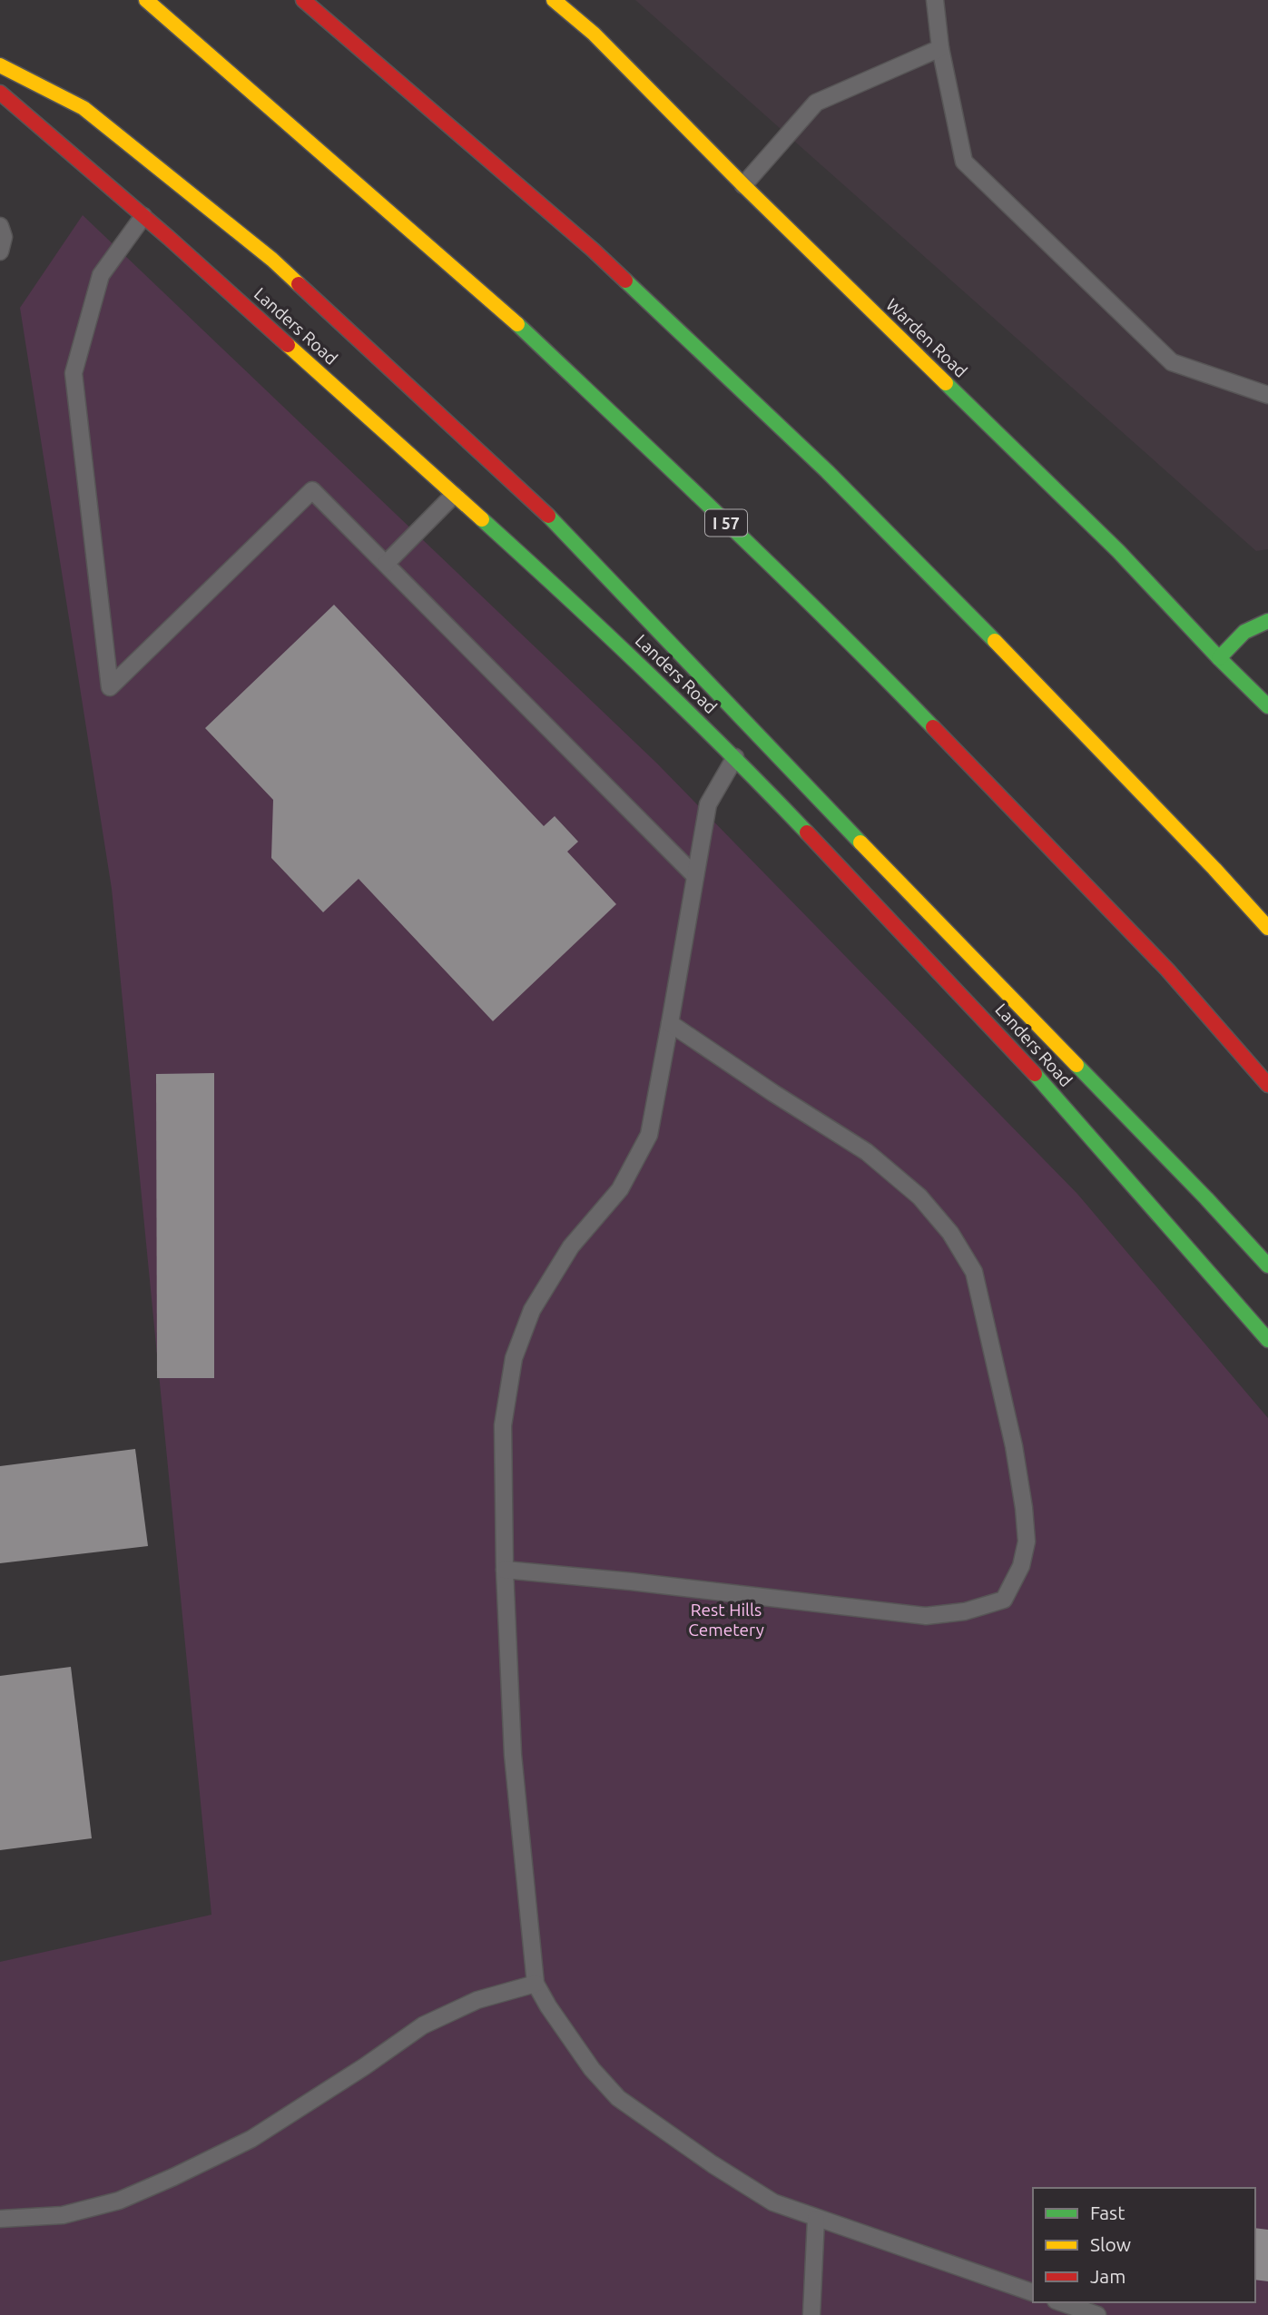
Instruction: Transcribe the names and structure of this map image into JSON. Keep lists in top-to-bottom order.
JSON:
{
  "streets": {
    "main road": ["Landers Road", "Warden Road", "I 57"]
  },
  "parks": ["Rest Hills Cemetery"],
  "legend": ["Fast", "Slow", "Jam"]
}
